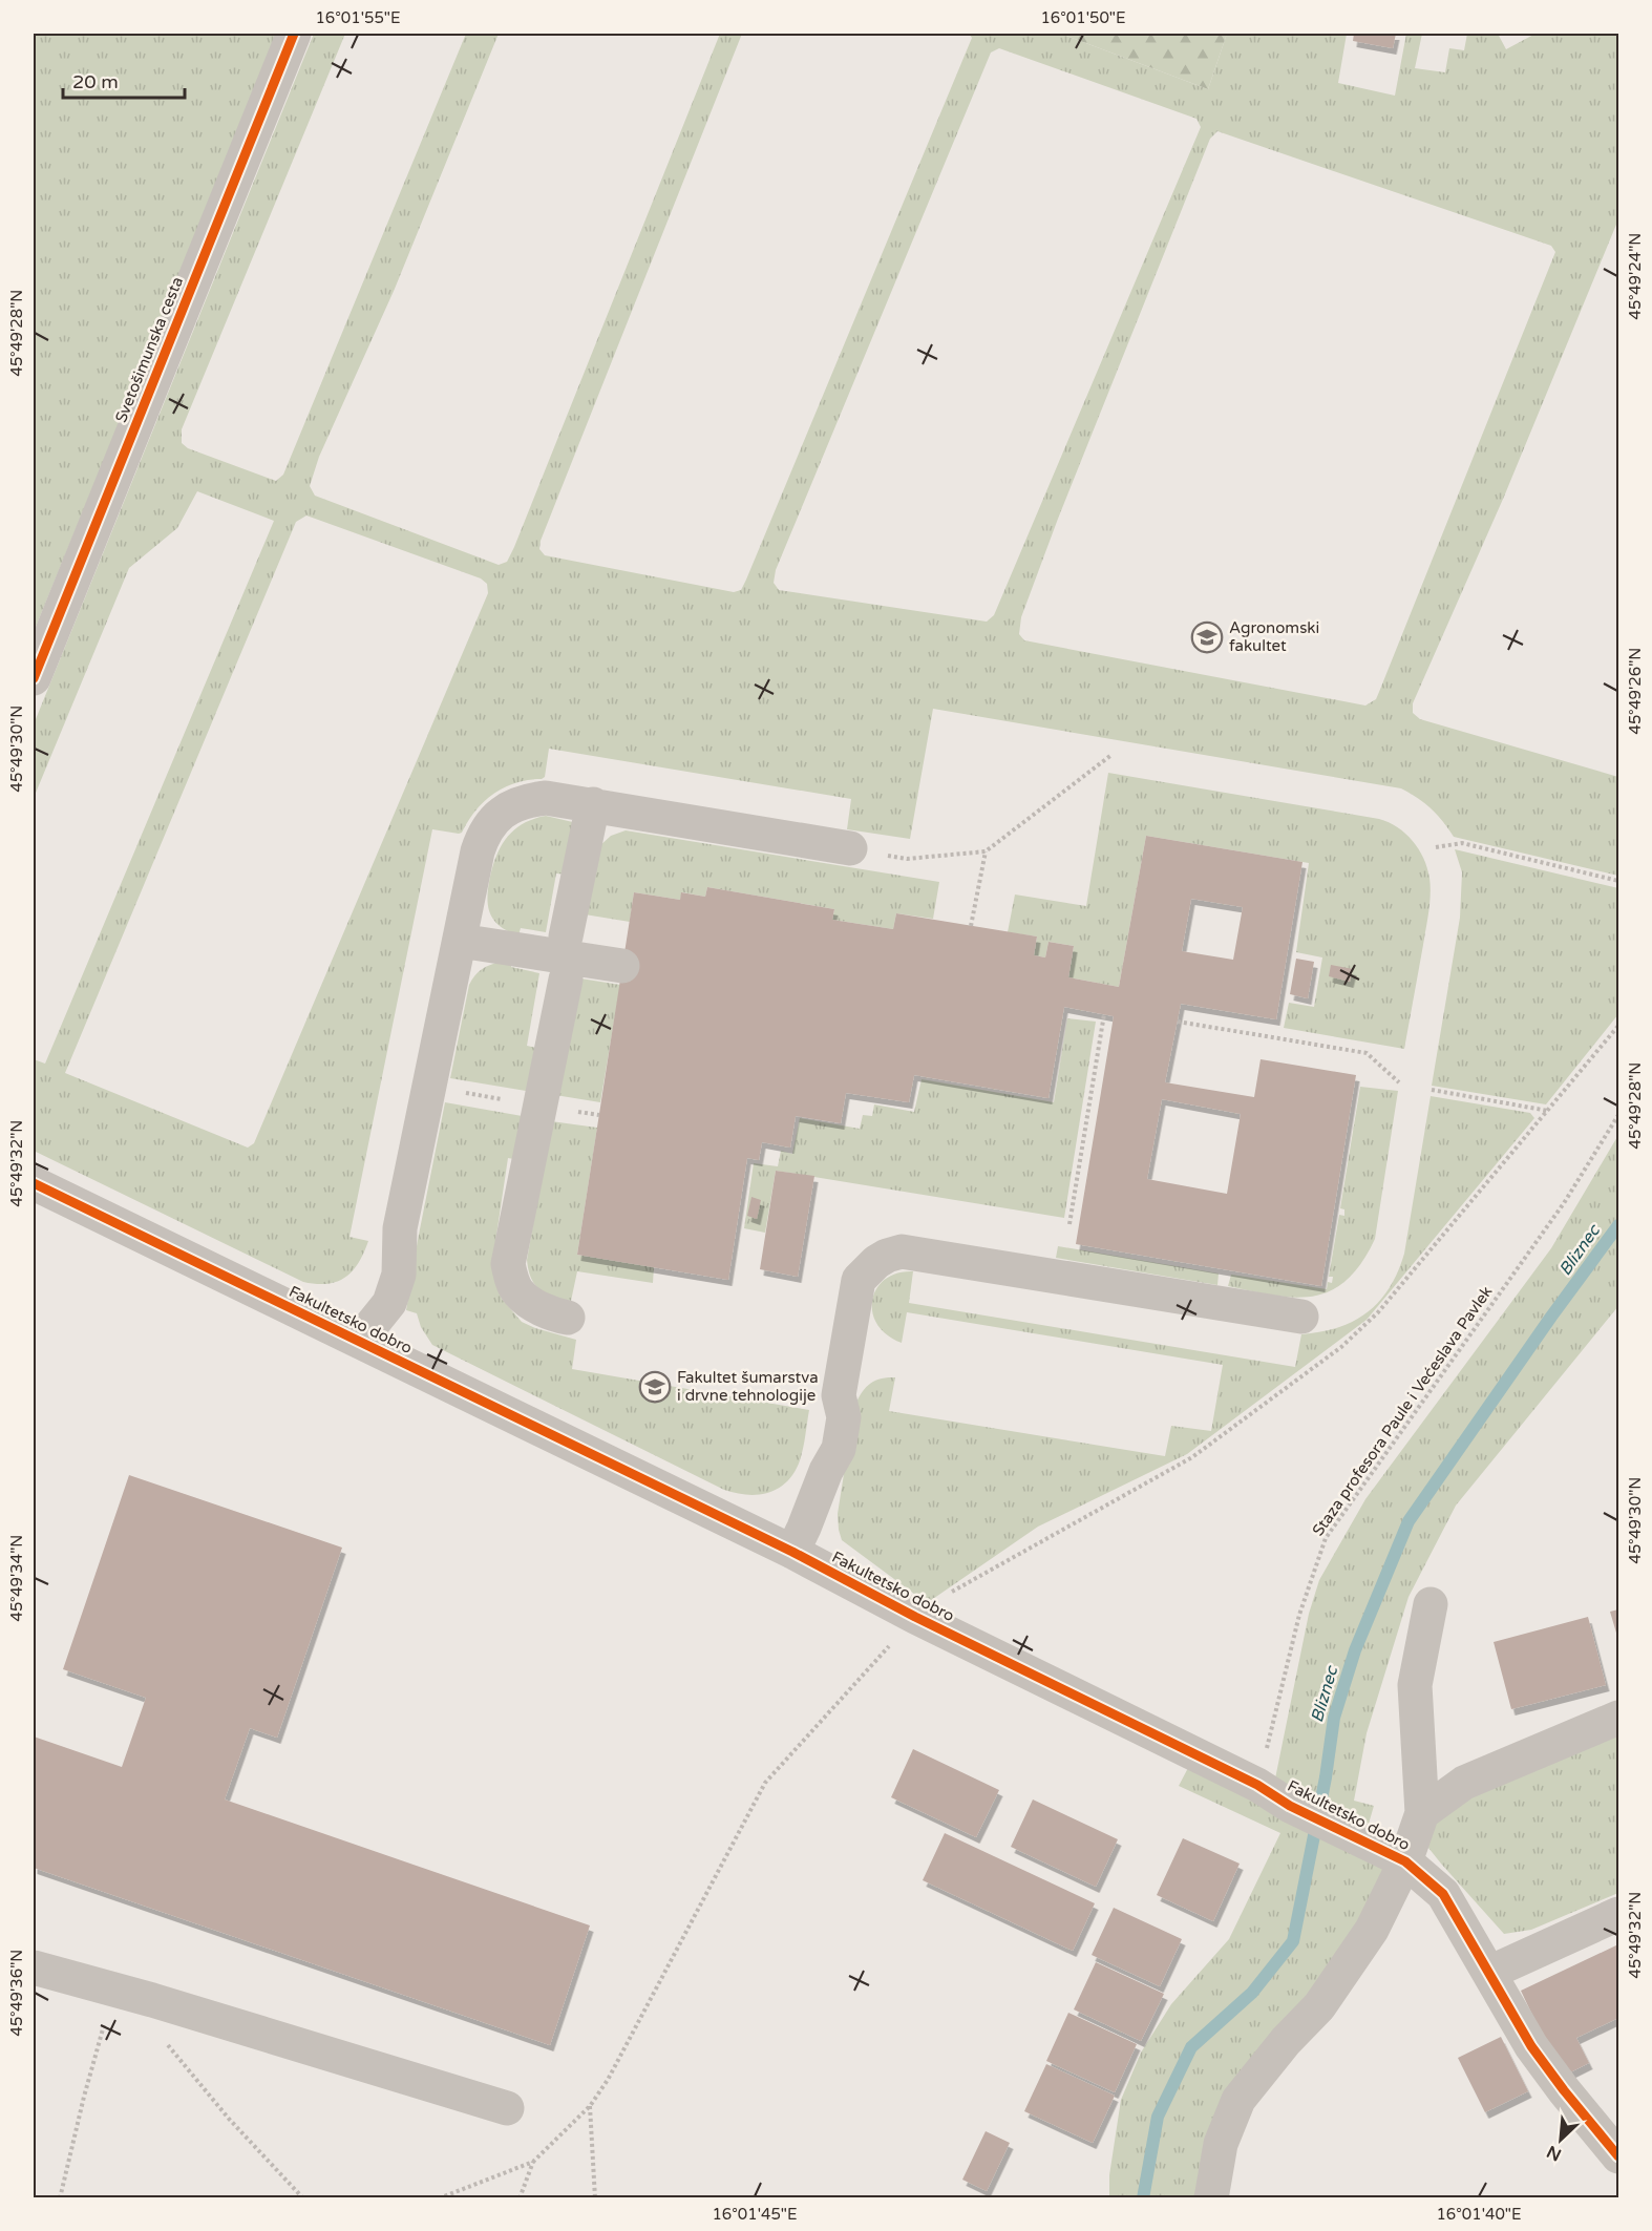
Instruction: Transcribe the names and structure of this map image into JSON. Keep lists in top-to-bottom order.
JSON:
{
  "streets": {
    "street": ["Svetošimunska cesta", "Fakultetsko dobro"],
    "path": ["Staza profesora Paule i Većeslava Pavlek"]
  },
  "crossings": [
    ["Fakultetsko dobro", "Staza profesora Paule i Većeslava Pavlek"]
  ],
  "water": ["Bliznec"],
  "places": {
    "school or university": ["Agronomski fakultet", "Fakultet šumarstva i drvne tehnologije"]
  },
  "scale_bar": "20 m",
  "north": "bottom left",
  "coordinates": [
    "16°01'55\"E",
    "16°01'50\"E",
    "45°49'24\"N",
    "45°49'28\"N",
    "45°49'26\"N",
    "45°49'30\"N",
    "45°49'32\"N",
    "45°49'34\"N",
    "45°49'36\"N",
    "16°01'45\"E",
    "16°01'40\"E"
  ]
}
